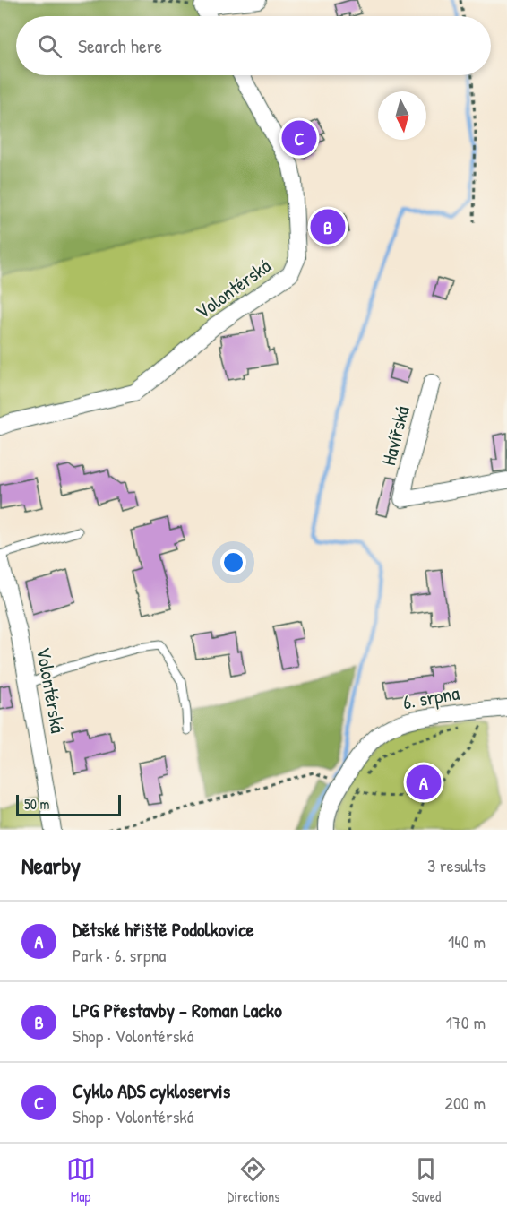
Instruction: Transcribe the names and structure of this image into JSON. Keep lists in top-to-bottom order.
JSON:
{
  "streets": {
    "street": ["Volontérská", "Havířská", "6. srpna"]
  },
  "scale_bar": "50 m",
  "north": "bottom",
  "page": {
    "search": "Search here",
    "pins": ["C", "B", "A"],
    "scale": "50 m",
    "heading": ["Nearby", "3 results"],
    "list": [
      {
        "mark": "A",
        "name": "Dětské hřiště Podolkovice",
        "note": "Park · 6. srpna",
        "value": "140 m"
      },
      {
        "mark": "B",
        "name": "LPG Přestavby - Roman Lacko",
        "note": "Shop · Volontérská",
        "value": "170 m"
      },
      {
        "mark": "C",
        "name": "Cyklo ADS cykloservis",
        "note": "Shop · Volontérská",
        "value": "200 m"
      }
    ],
    "nav": ["Map", "Directions", "Saved"]
  }
}
